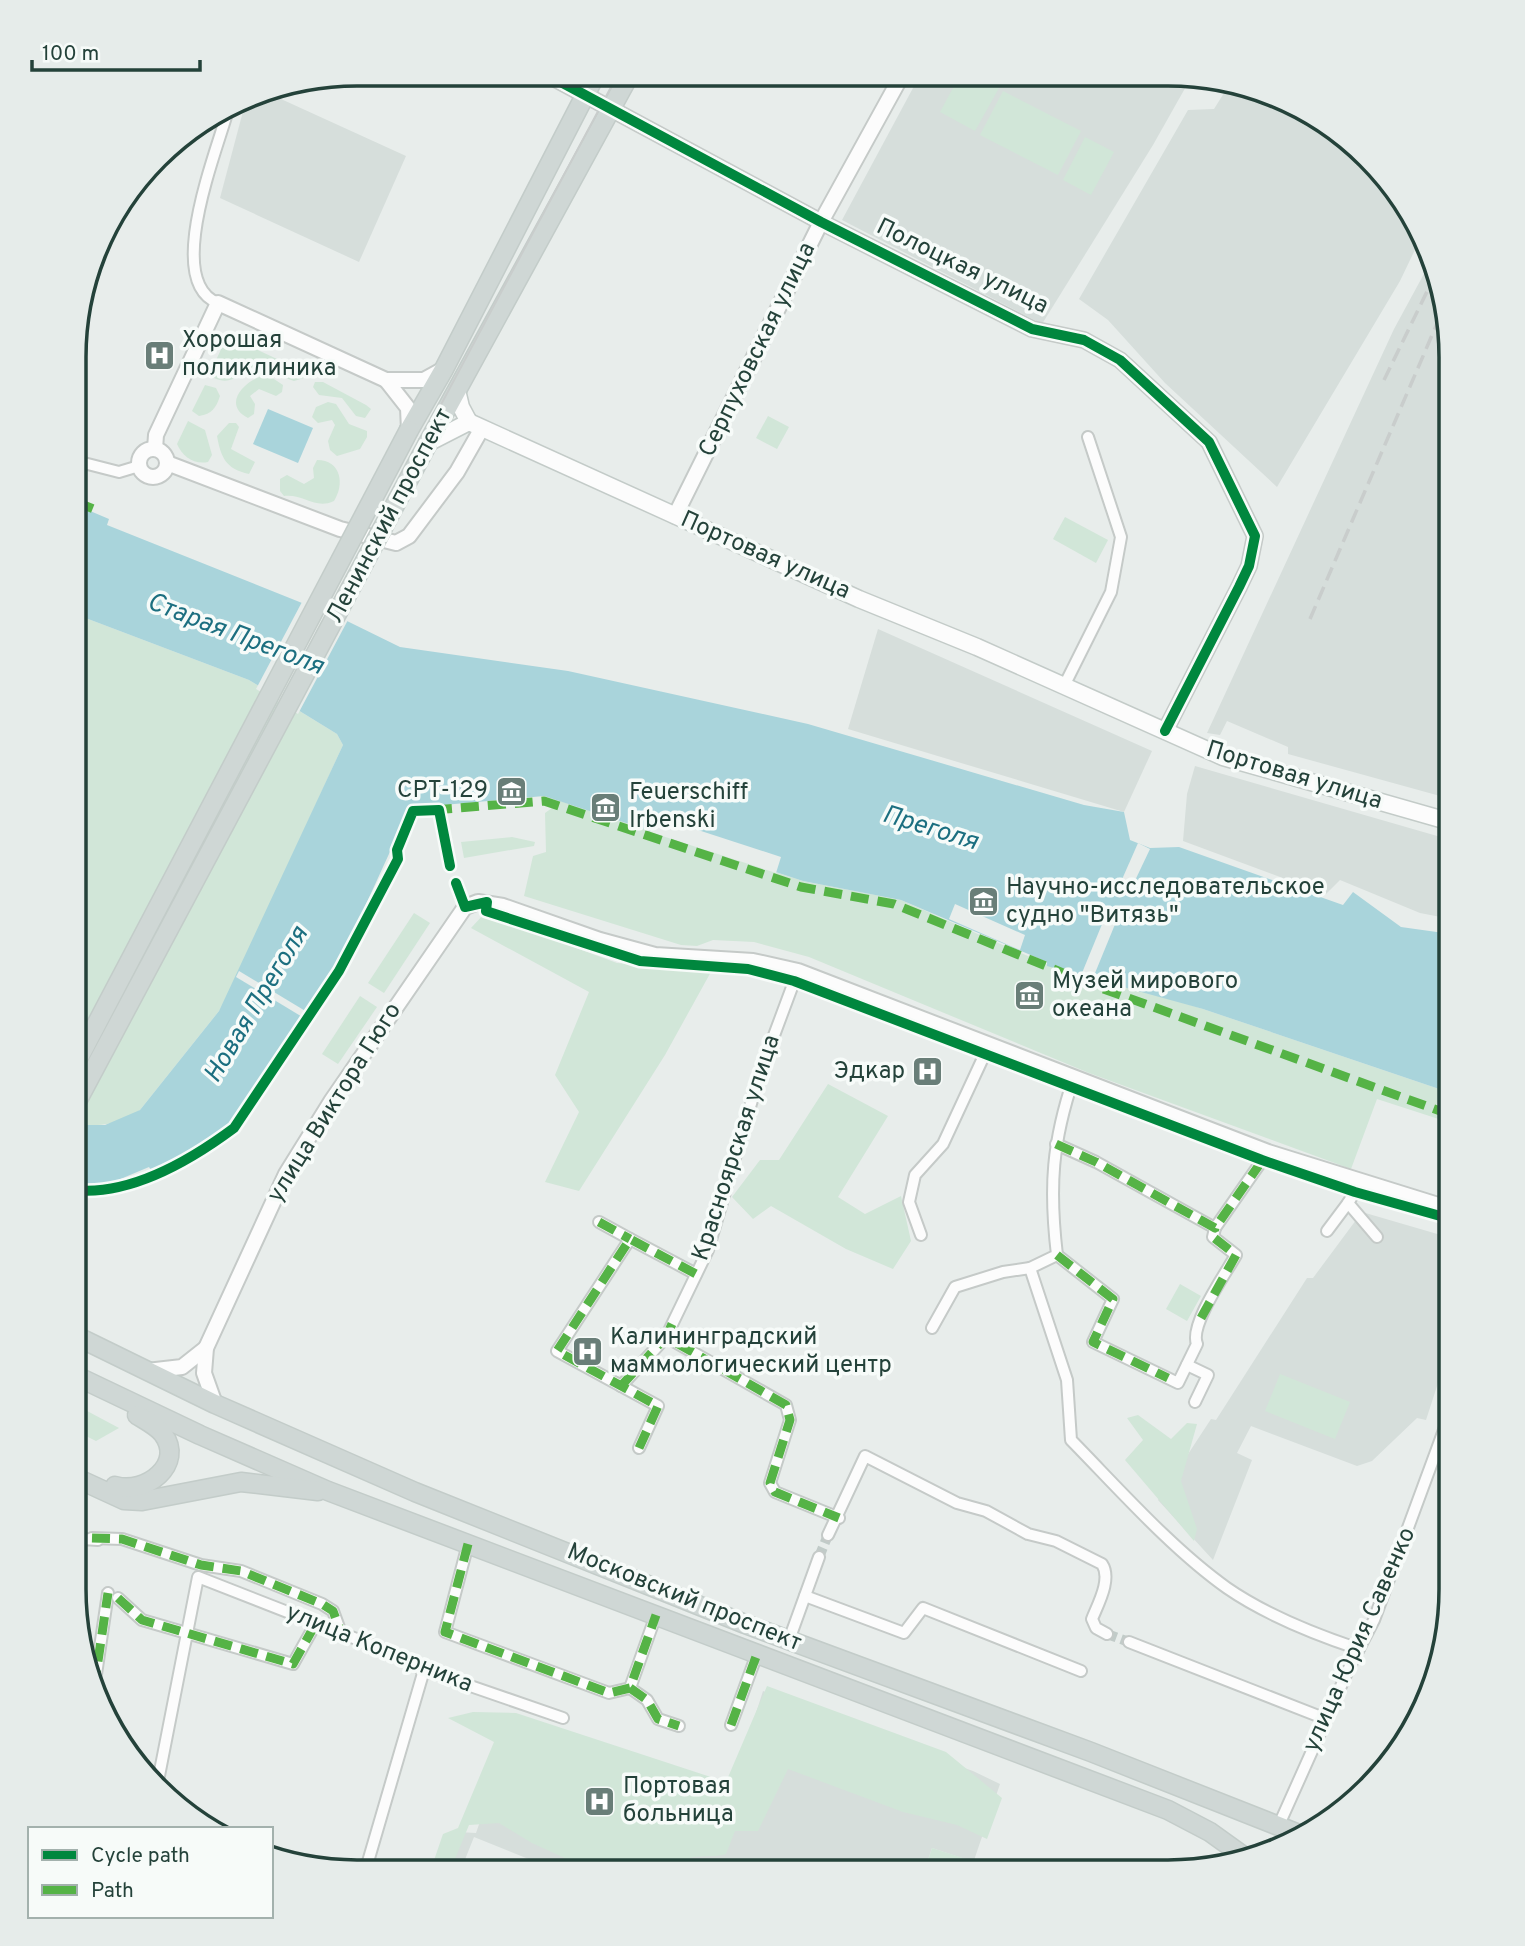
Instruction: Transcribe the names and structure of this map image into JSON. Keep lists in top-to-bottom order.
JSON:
{
  "streets": {
    "main road": ["Ленинский проспект", "Портовая улица", "Московский проспект"],
    "street": [
      "Полоцкая улица",
      "Серпуховская улица",
      "улица Виктора Гюго",
      "Красноярская улица",
      "улица Юрия Савенко",
      "улица Коперника"
    ]
  },
  "crossings": [
    ["Полоцкая улица", "Серпуховская улица"],
    ["Полоцкая улица", "Ленинский проспект"],
    ["Полоцкая улица", "Портовая улица"],
    ["Серпуховская улица", "Портовая улица"],
    ["улица Виктора Гюго", "Красноярская улица"],
    ["улица Виктора Гюго", "Московский проспект"],
    ["Московский проспект", "улица Юрия Савенко"]
  ],
  "water": ["Старая Преголя", "Преголя", "Новая Преголя"],
  "places": {
    "hospital": [
      "Хорошая поликлиника",
      "Эдкар",
      "Калининградский маммологический центр",
      "Портовая больница"
    ],
    "museum": [
      "СРТ-129",
      "Feuerschiff Irbenski",
      "Научно-исследовательское судно \"Витязь\"",
      "Музей мирового океана"
    ]
  },
  "legend": ["Cycle path", "Path"],
  "scale_bar": "100 m"
}
